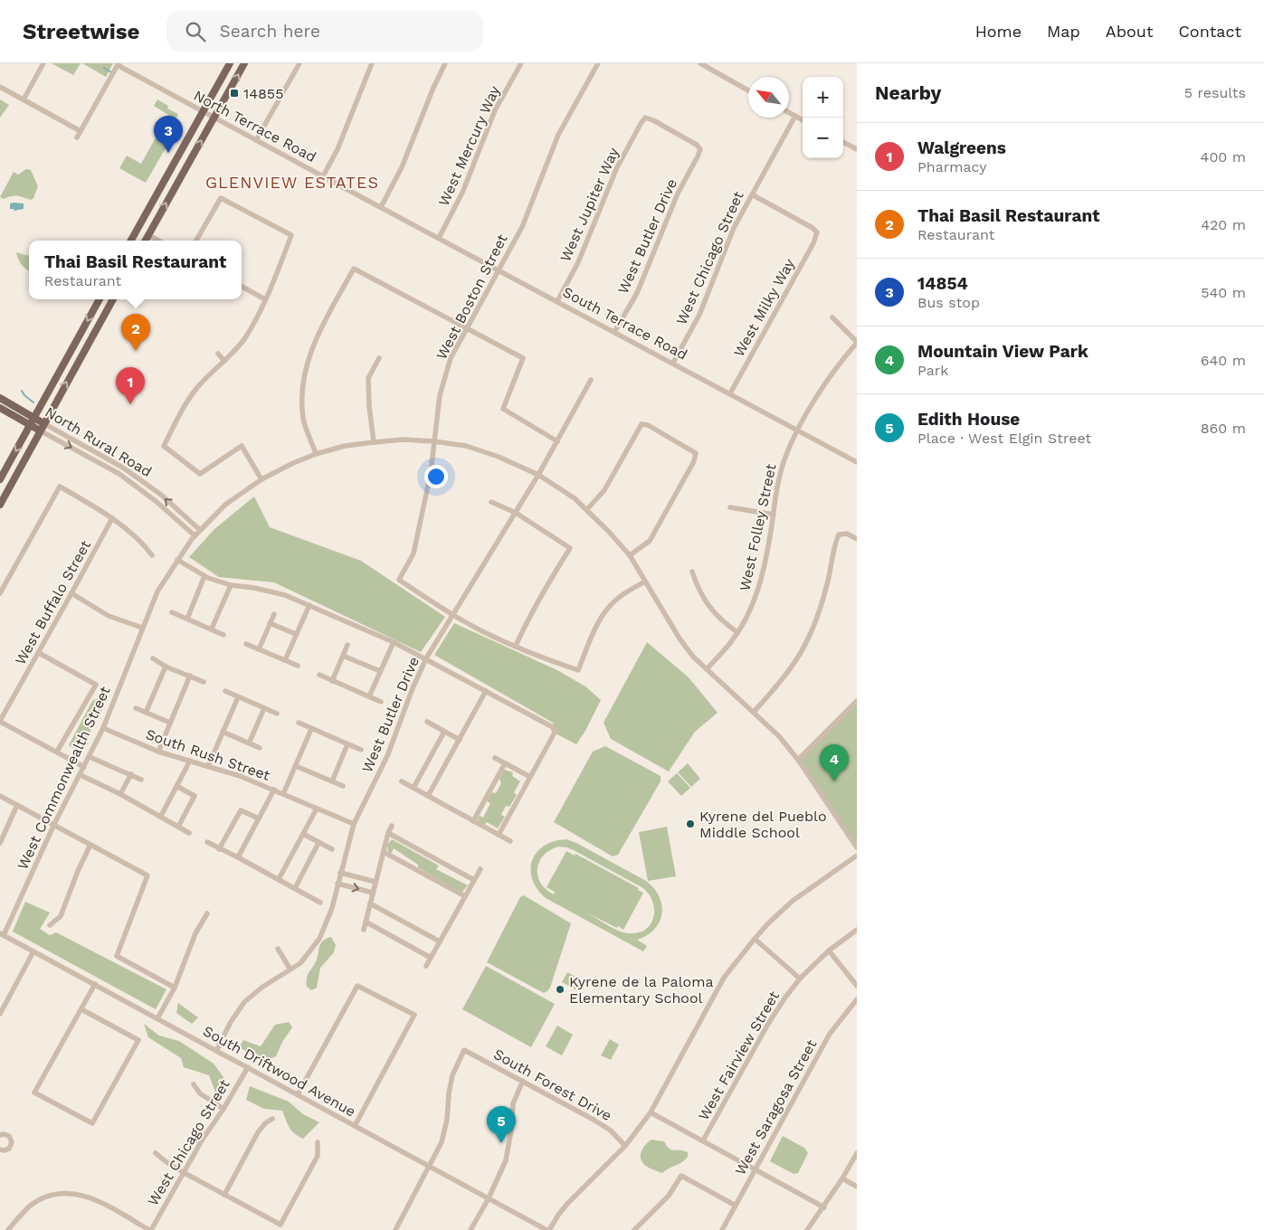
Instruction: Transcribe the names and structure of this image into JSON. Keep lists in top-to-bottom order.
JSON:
{
  "streets": {
    "main road": ["North Rural Road"],
    "street": [
      "North Terrace Road",
      "West Mercury Way",
      "West Jupiter Way",
      "West Butler Drive",
      "West Chicago Street",
      "West Boston Street",
      "West Milky Way",
      "South Terrace Road",
      "West Folley Street",
      "West Buffalo Street",
      "South Rush Street",
      "West Commonwealth Street",
      "West Fairview Street",
      "South Driftwood Avenue",
      "South Forest Drive",
      "West Saragosa Street"
    ]
  },
  "crossings": [
    ["North Terrace Road", "South Terrace Road"],
    ["West Mercury Way", "South Terrace Road"],
    ["West Jupiter Way", "West Butler Drive"],
    ["West Jupiter Way", "South Terrace Road"],
    ["West Butler Drive", "West Boston Street"],
    ["West Butler Drive", "South Terrace Road"],
    ["West Butler Drive", "South Rush Street"],
    ["West Butler Drive", "West Commonwealth Street"],
    ["West Butler Drive", "South Driftwood Avenue"],
    ["West Chicago Street", "West Milky Way"],
    ["West Chicago Street", "South Terrace Road"],
    ["West Chicago Street", "South Driftwood Avenue"],
    ["West Boston Street", "South Terrace Road"],
    ["West Boston Street", "West Commonwealth Street"],
    ["West Milky Way", "South Terrace Road"],
    ["South Terrace Road", "West Folley Street"],
    ["North Rural Road", "West Commonwealth Street"],
    ["West Folley Street", "West Commonwealth Street"],
    ["South Rush Street", "West Commonwealth Street"],
    ["West Commonwealth Street", "South Driftwood Avenue"],
    ["South Driftwood Avenue", "South Forest Drive"]
  ],
  "districts": ["GLENVIEW ESTATES"],
  "places": {
    "transit": ["14855"],
    "other": ["Kyrene del Pueblo Middle School", "Kyrene de la Paloma Elementary School"]
  },
  "north": "top left",
  "page": {
    "header": "Streetwise",
    "search": "Search here",
    "nav": [
      "Home",
      "Map",
      "About",
      "Contact"
    ],
    "heading": ["Nearby", "5 results"],
    "map_buttons": ["+", "−"],
    "pins": [
      "3",
      "2",
      "1",
      "4",
      "5"
    ],
    "list": [
      {
        "mark": "1",
        "name": "Walgreens",
        "note": "Pharmacy",
        "value": "400 m"
      },
      {
        "mark": "2",
        "name": "Thai Basil Restaurant",
        "note": "Restaurant",
        "value": "420 m"
      },
      {
        "mark": "3",
        "name": "14854",
        "note": "Bus stop",
        "value": "540 m"
      },
      {
        "mark": "4",
        "name": "Mountain View Park",
        "note": "Park",
        "value": "640 m"
      },
      {
        "mark": "5",
        "name": "Edith House",
        "note": "Place · West Elgin Street",
        "value": "860 m"
      }
    ],
    "popup": ["Thai Basil Restaurant", "Restaurant"]
  }
}
